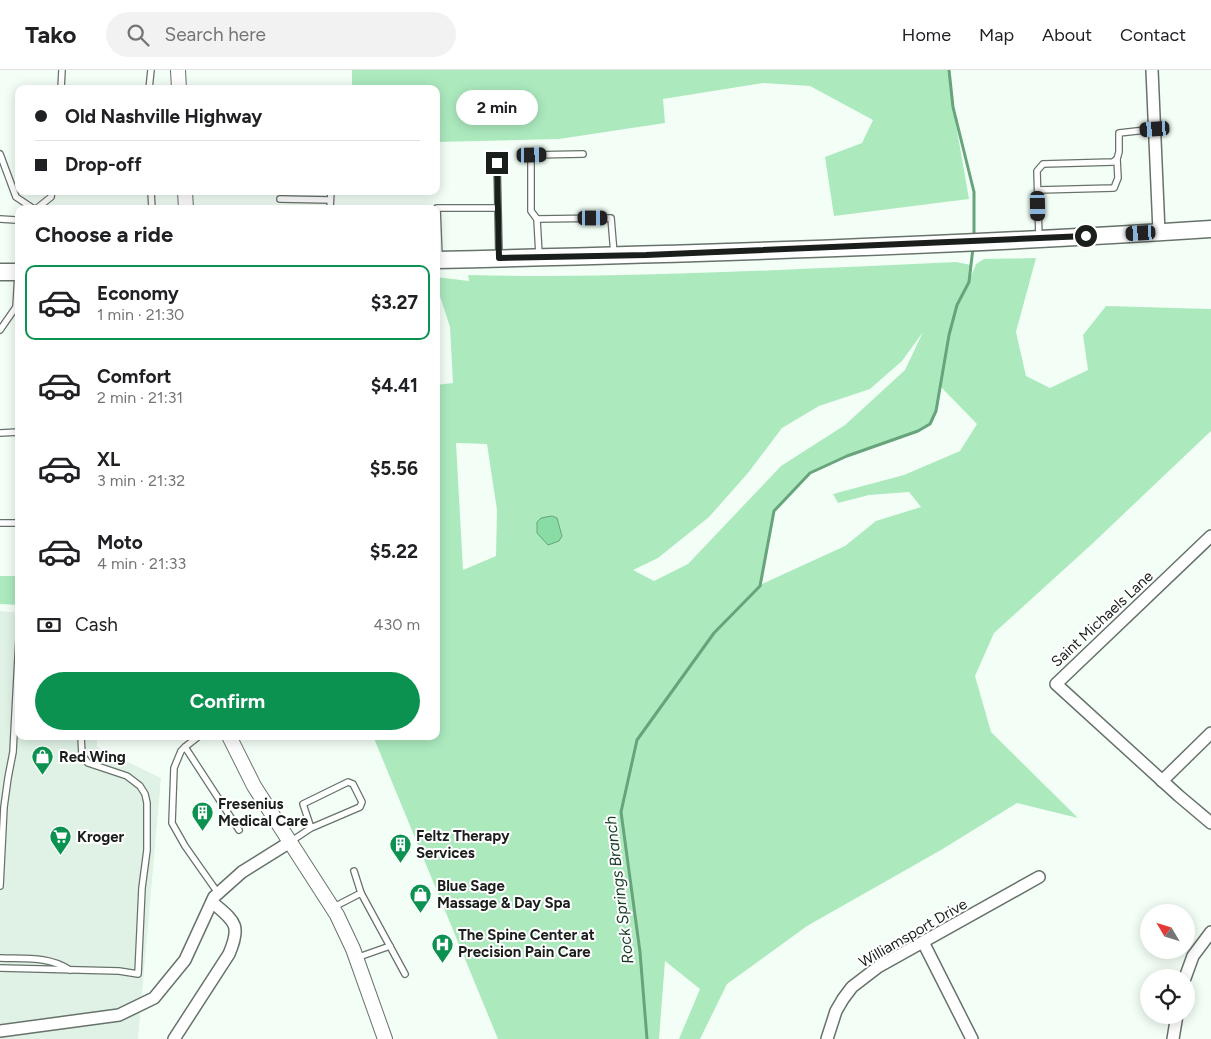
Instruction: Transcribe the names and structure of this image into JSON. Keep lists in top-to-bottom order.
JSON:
{
  "streets": {
    "street": ["Saint Michaels Lane", "Williamsport Drive"]
  },
  "water": ["Rock Springs Branch"],
  "places": {
    "shop": ["Red Wing", "Blue Sage Massage & Day Spa"],
    "building": ["Fresenius Medical Care", "Feltz Therapy Services"],
    "supermarket": ["Kroger"],
    "hospital": ["The Spine Center at Precision Pain Care"]
  },
  "north": "top left",
  "page": {
    "header": "Tako",
    "search": "Search here",
    "nav": [
      "Home",
      "Map",
      "About",
      "Contact"
    ],
    "banner": ["Old Nashville Highway", "Drop-off"],
    "bubble": "2 min",
    "heading": "Choose a ride",
    "list": [
      {
        "name": "Economy",
        "note": "1 min · 21:30",
        "value": "$3.27"
      },
      {
        "name": "Comfort",
        "note": "2 min · 21:31",
        "value": "$4.41"
      },
      {
        "name": "XL",
        "note": "3 min · 21:32",
        "value": "$5.56"
      },
      {
        "name": "Moto",
        "note": "4 min · 21:33",
        "value": "$5.22"
      }
    ],
    "pay": ["Cash", "430 m"],
    "buttons": "Confirm"
  }
}
